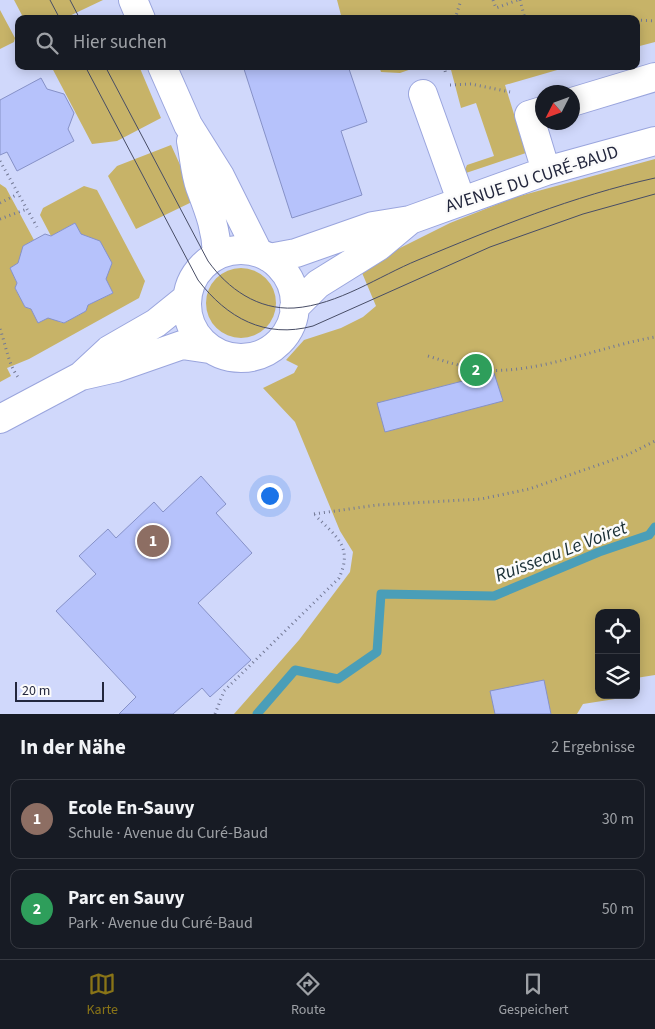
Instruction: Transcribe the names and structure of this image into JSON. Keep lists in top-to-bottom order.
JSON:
{
  "streets": {
    "street": ["AVENUE DU CURÉ-BAUD"]
  },
  "water": ["Ruisseau Le Voiret"],
  "scale_bar": "20 m",
  "north": "bottom left",
  "page": {
    "search": "Hier suchen",
    "pins": ["2", "1"],
    "scale": "20 m",
    "heading": ["In der Nähe", "2 Ergebnisse"],
    "list": [
      {
        "mark": "1",
        "name": "Ecole En-Sauvy",
        "note": "Schule · Avenue du Curé-Baud",
        "value": "30 m"
      },
      {
        "mark": "2",
        "name": "Parc en Sauvy",
        "note": "Park · Avenue du Curé-Baud",
        "value": "50 m"
      }
    ],
    "nav": ["Karte", "Route", "Gespeichert"]
  }
}
